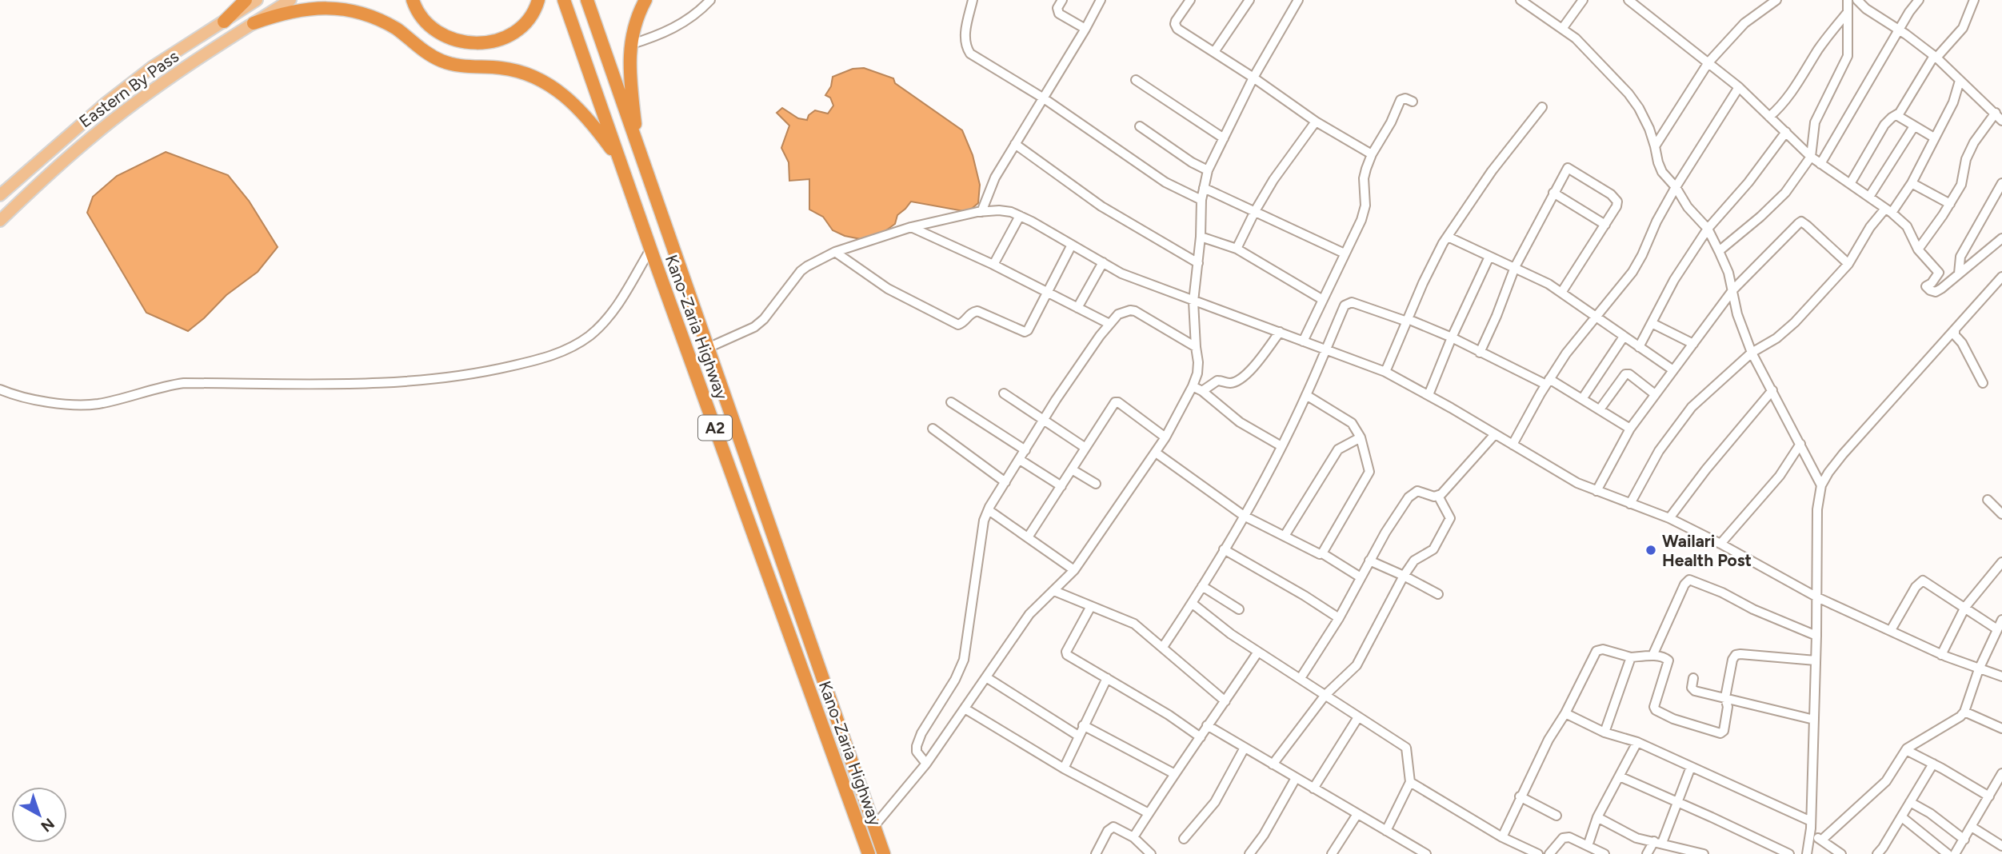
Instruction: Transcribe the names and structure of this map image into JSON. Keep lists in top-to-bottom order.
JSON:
{
  "streets": {
    "highway": ["Kano-Zaria Highway", "A2"],
    "main road": ["Eastern By Pass"]
  },
  "places": ["Wailari Health Post"],
  "north": "bottom right"
}
